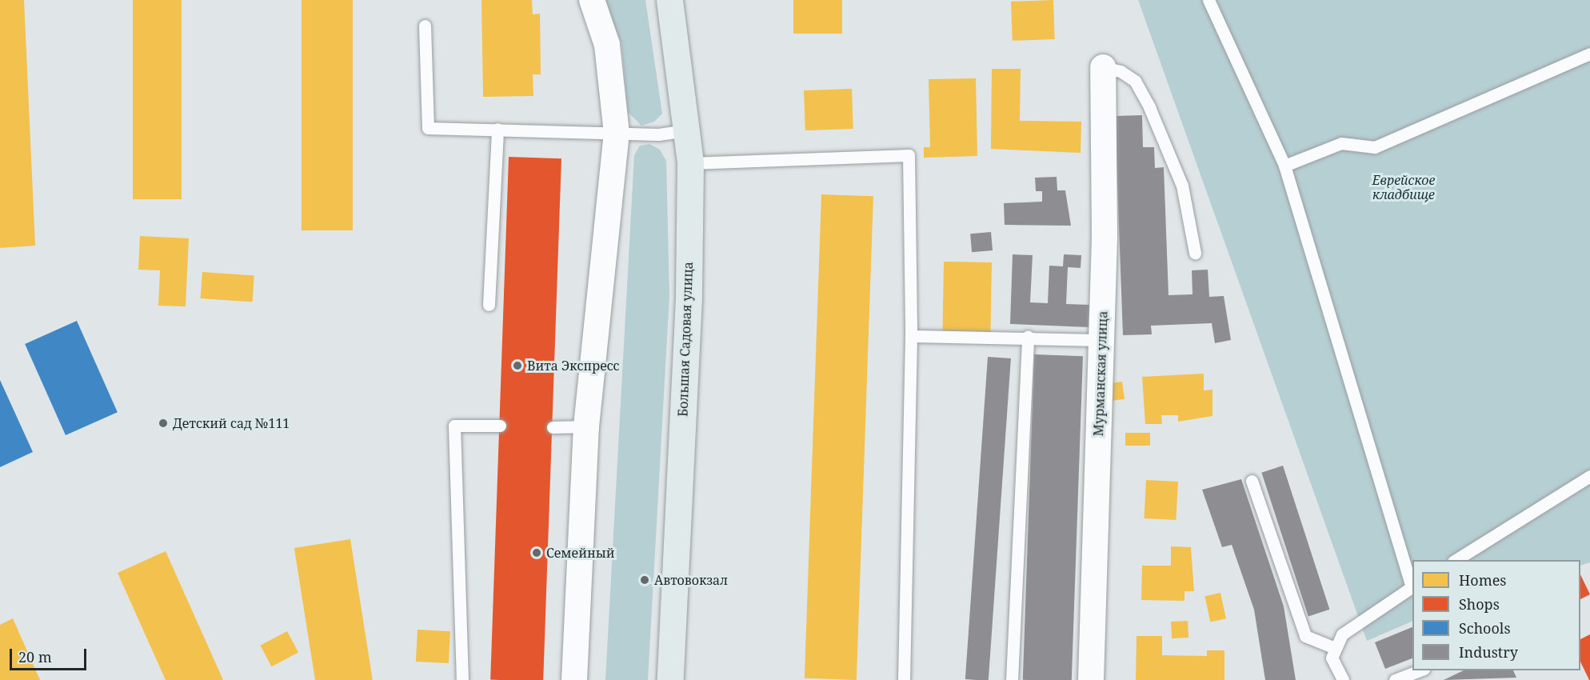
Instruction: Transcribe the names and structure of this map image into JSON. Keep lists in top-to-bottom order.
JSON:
{
  "streets": {
    "main road": ["Большая Садовая улица"],
    "street": ["Мурманская улица"]
  },
  "parks": ["Еврейское кладбище"],
  "places": [
    "Вита Экспресс",
    "Детский сад №111",
    "Семейный",
    "Автовокзал"
  ],
  "legend": [
    "Homes",
    "Shops",
    "Schools",
    "Industry"
  ],
  "scale_bar": "20 m"
}
